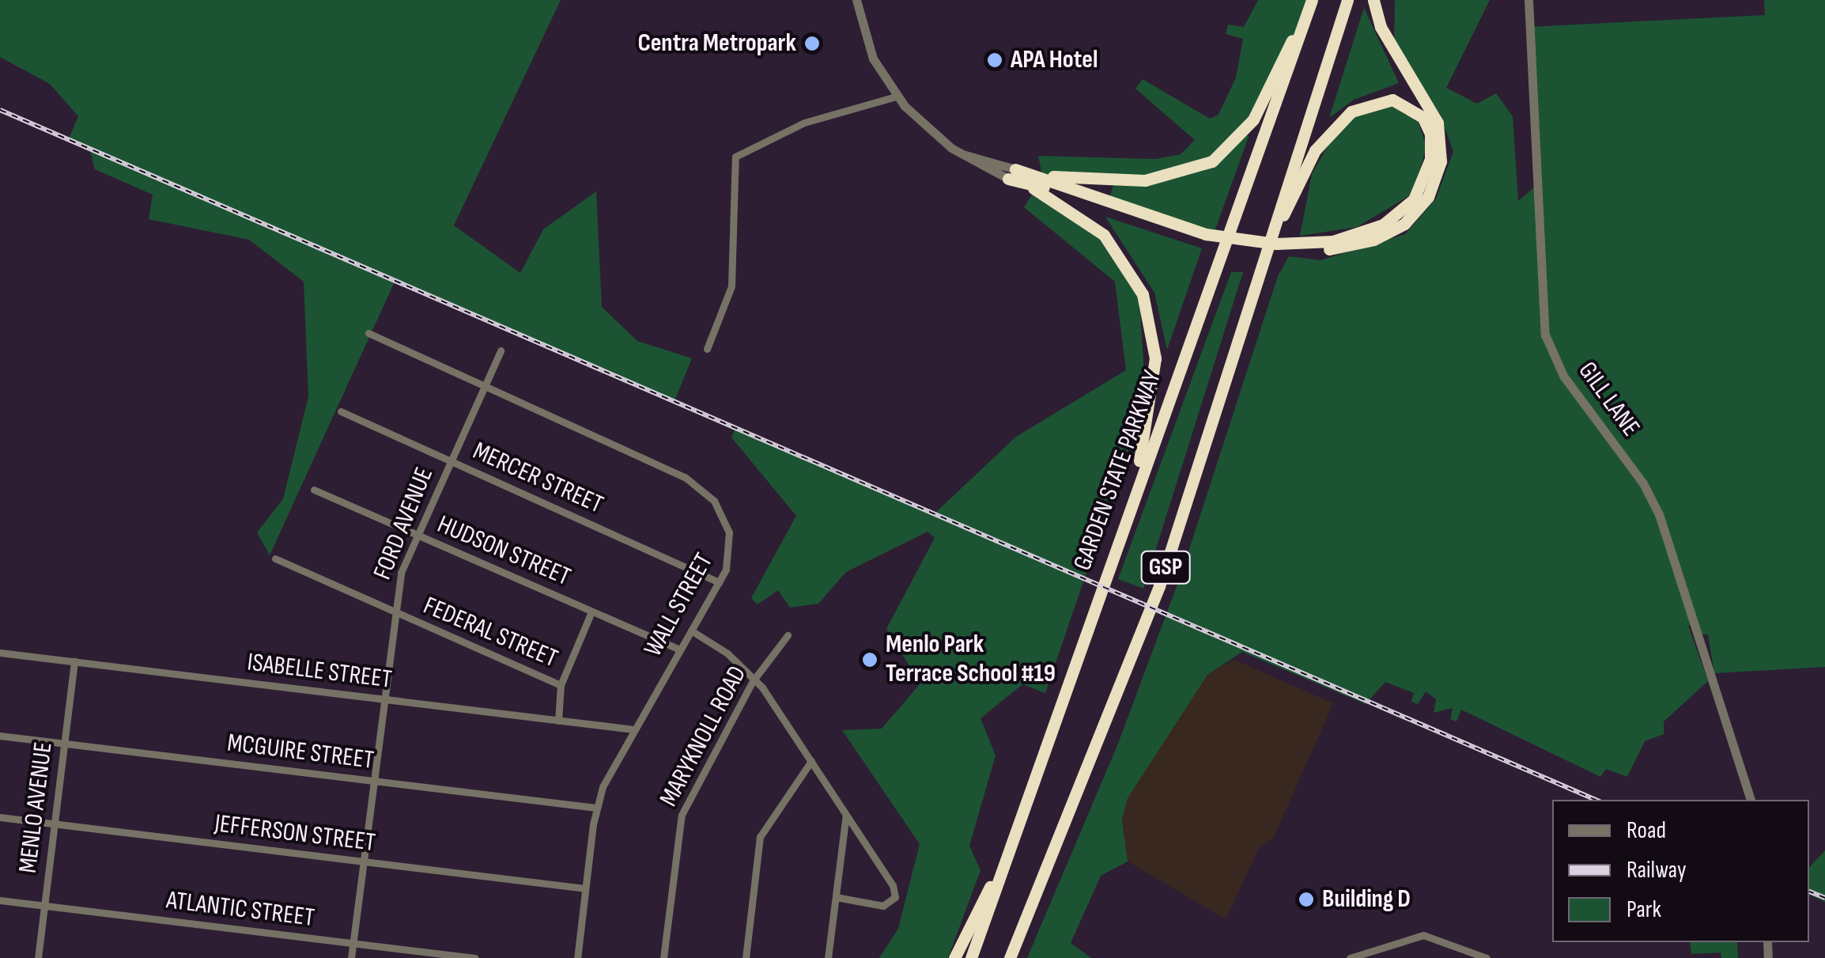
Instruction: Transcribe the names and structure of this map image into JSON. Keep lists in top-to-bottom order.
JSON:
{
  "streets": {
    "highway": ["GARDEN STATE PARKWAY", "GSP"],
    "street": [
      "GILL LANE",
      "MERCER STREET",
      "FORD AVENUE",
      "HUDSON STREET",
      "WALL STREET",
      "FEDERAL STREET",
      "ISABELLE STREET",
      "MARYKNOLL ROAD",
      "MCGUIRE STREET",
      "MENLO AVENUE",
      "JEFFERSON STREET",
      "ATLANTIC STREET"
    ]
  },
  "crossings": [
    ["MERCER STREET", "FORD AVENUE"],
    ["MERCER STREET", "WALL STREET"],
    ["FORD AVENUE", "HUDSON STREET"],
    ["FORD AVENUE", "WALL STREET"],
    ["FORD AVENUE", "FEDERAL STREET"],
    ["FORD AVENUE", "ISABELLE STREET"],
    ["FORD AVENUE", "MCGUIRE STREET"],
    ["FORD AVENUE", "JEFFERSON STREET"],
    ["FORD AVENUE", "ATLANTIC STREET"],
    ["HUDSON STREET", "WALL STREET"],
    ["WALL STREET", "ISABELLE STREET"],
    ["WALL STREET", "MCGUIRE STREET"],
    ["WALL STREET", "JEFFERSON STREET"],
    ["ISABELLE STREET", "MENLO AVENUE"],
    ["MCGUIRE STREET", "MENLO AVENUE"],
    ["MENLO AVENUE", "JEFFERSON STREET"],
    ["MENLO AVENUE", "ATLANTIC STREET"]
  ],
  "places": [
    "Centra Metropark",
    "APA Hotel",
    "Menlo Park Terrace School #19",
    "Building D"
  ],
  "legend": ["Road", "Railway", "Park"]
}
